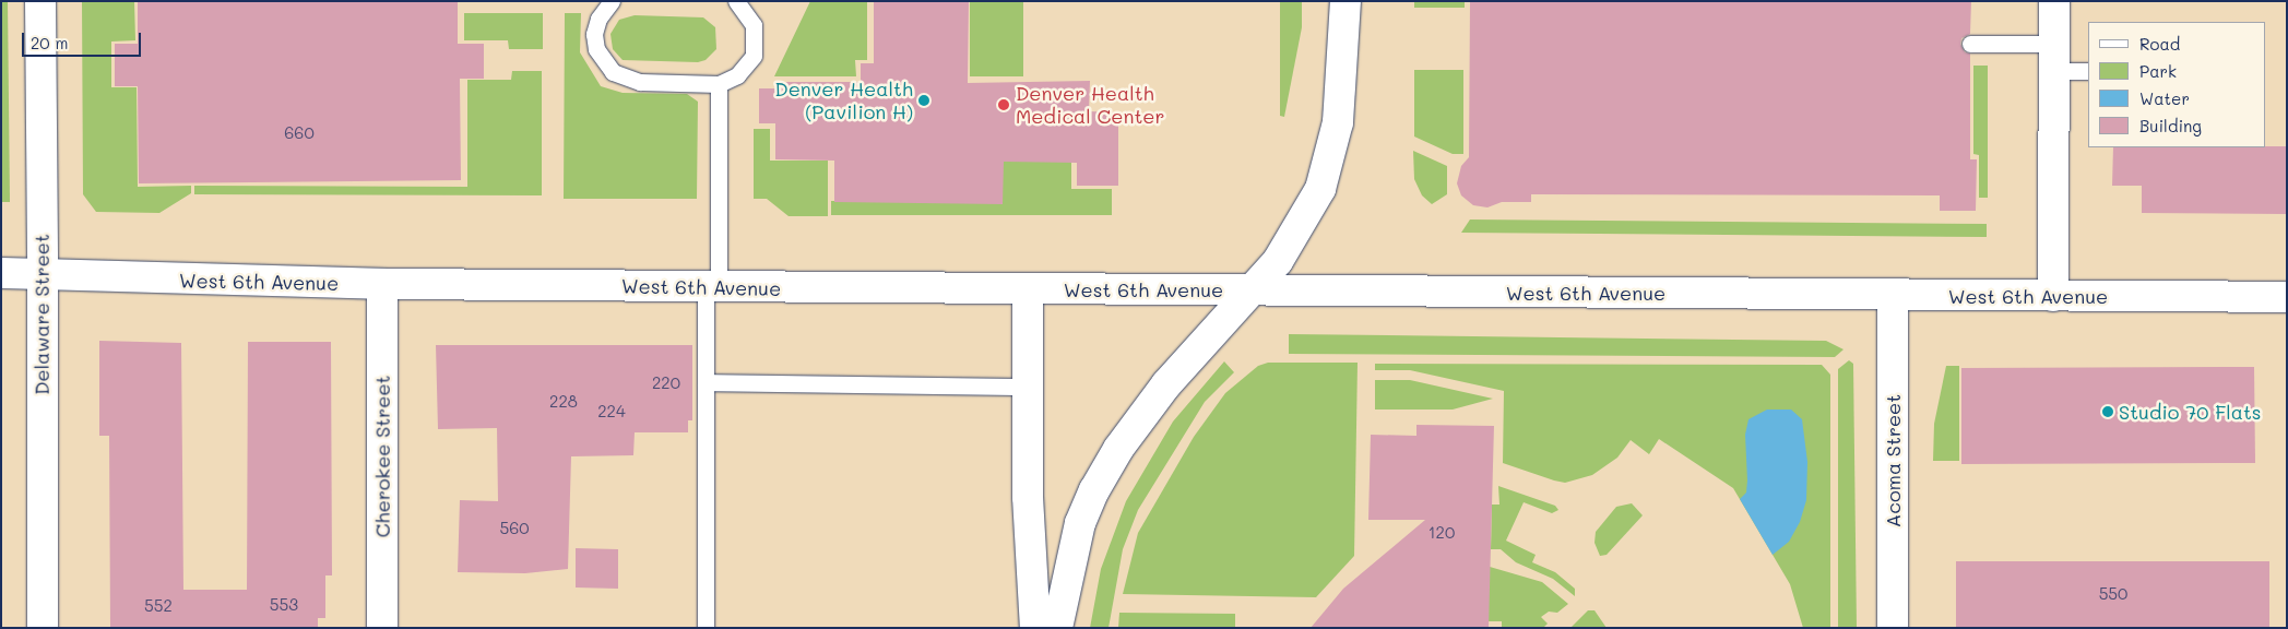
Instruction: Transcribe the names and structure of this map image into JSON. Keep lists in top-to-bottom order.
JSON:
{
  "streets": {
    "street": [
      "West 6th Avenue",
      "Delaware Street",
      "Cherokee Street",
      "Acoma Street"
    ]
  },
  "crossings": [
    ["West 6th Avenue", "Delaware Street"],
    ["West 6th Avenue", "Cherokee Street"],
    ["West 6th Avenue", "Acoma Street"]
  ],
  "places": ["Denver Health (Pavilion H)", "Denver Health Medical Center", "Studio 70 Flats"],
  "house_numbers": [
    "660",
    "220",
    "228",
    "224",
    "560",
    "120",
    "550",
    "553",
    "552"
  ],
  "legend": [
    "Road",
    "Park",
    "Water",
    "Building"
  ],
  "scale_bar": "20 m"
}
